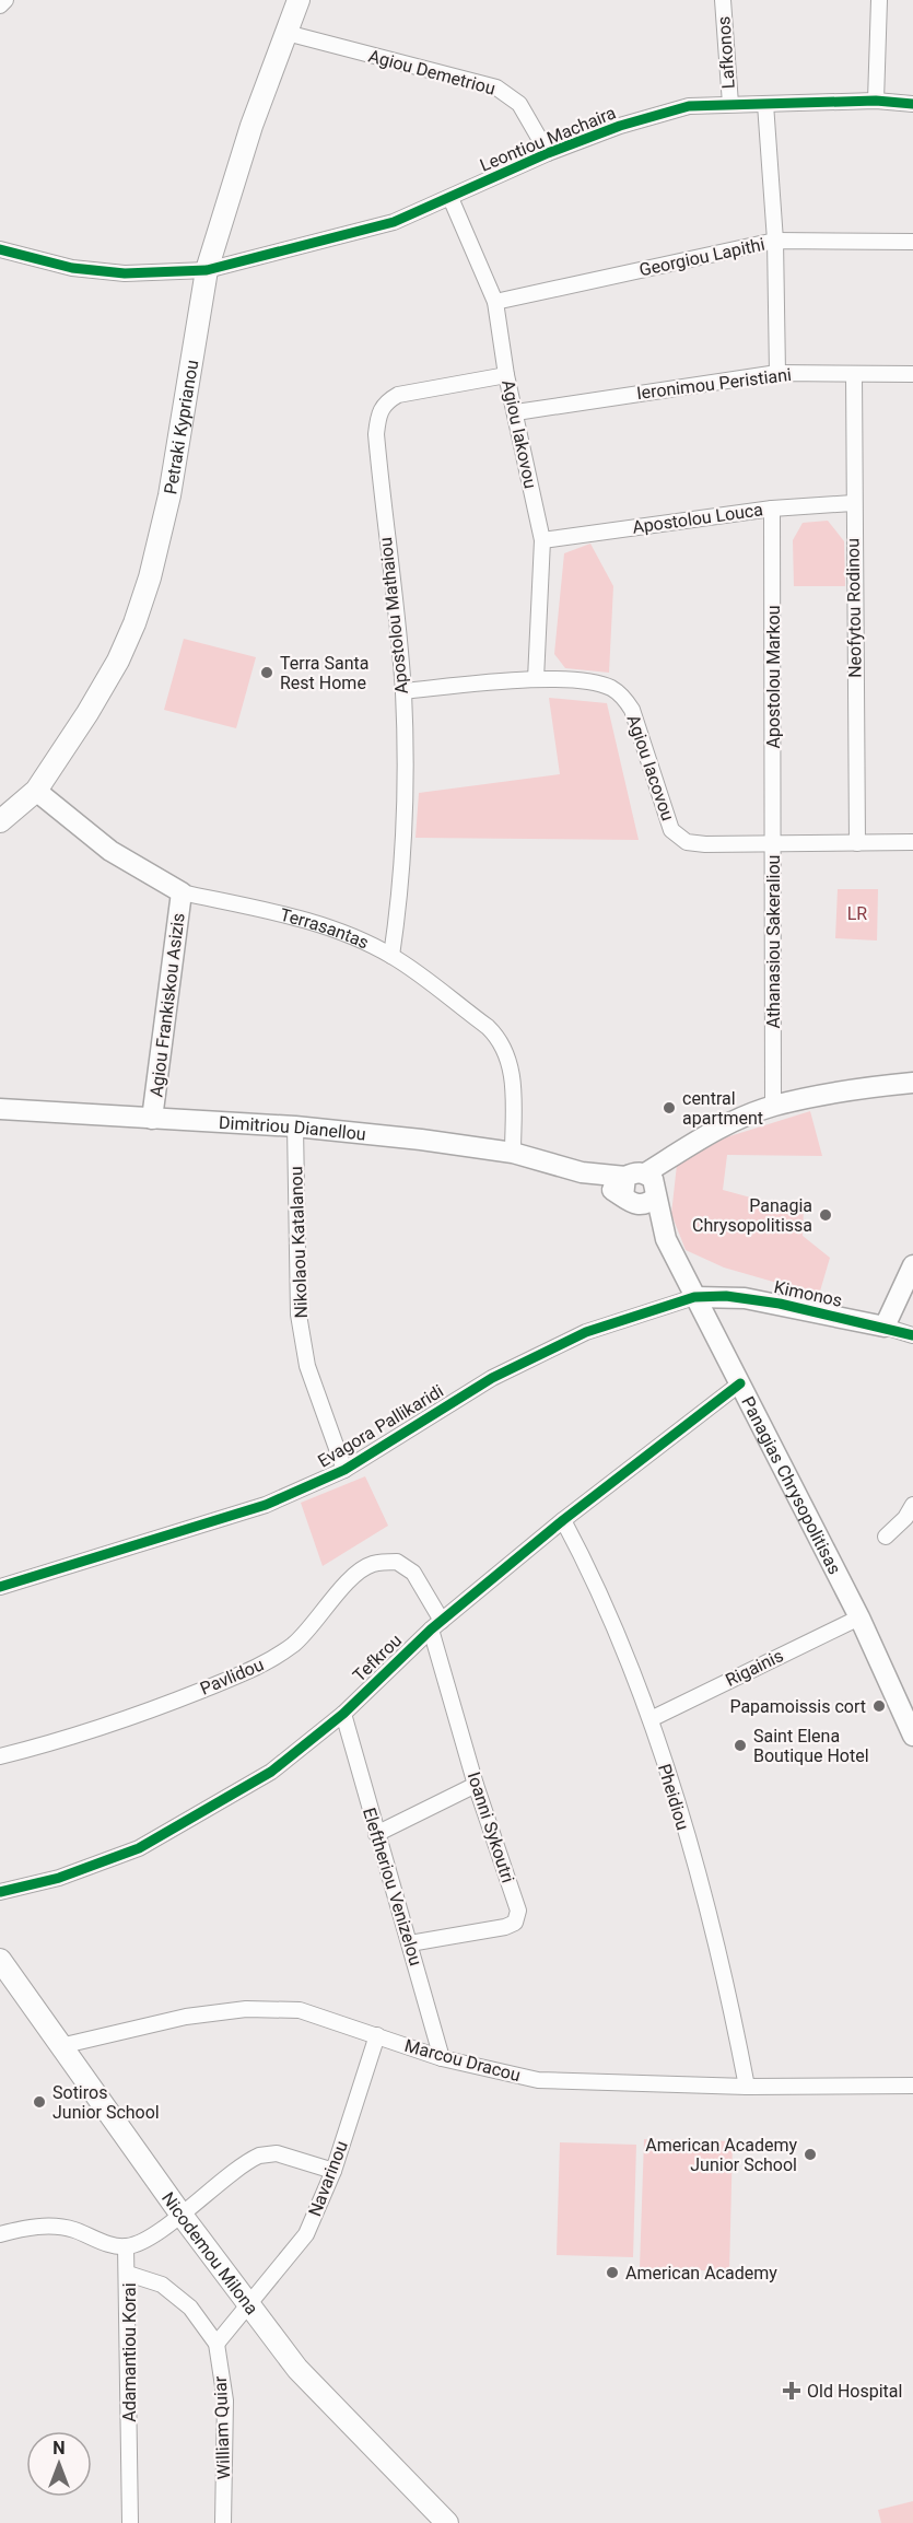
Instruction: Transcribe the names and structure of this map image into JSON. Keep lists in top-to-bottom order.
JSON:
{
  "streets": {
    "main road": ["Petraki Kyprianou", "Nicodemou Milona"],
    "street": [
      "Lafkonos",
      "Agiou Demetriou",
      "Leontiou Machaira",
      "Georgiou Lapithi",
      "Ieronimou Peristiani",
      "Agiou Iakovou",
      "Apostolou Louca",
      "Neofytou Rodinou",
      "Apostolou Mathaiou",
      "Apostolou Markou",
      "Agiou Iacovou",
      "Terrasantas",
      "Athanasiou Sakeraliou",
      "Agiou Frankiskou Asizis",
      "Dimitriou Dianellou",
      "Nikolaou Katalanou",
      "Kimonos",
      "Evagora Pallikaridi",
      "Panagias Chrysopolitisas",
      "Tefkrou",
      "Rigainis",
      "Pavlidou",
      "Pheidiou",
      "Ioanni Sykoutri",
      "Eleftheriou Venizelou",
      "Marcou Dracou",
      "Navarinou",
      "Adamantiou Korai",
      "William Quiar"
    ]
  },
  "crossings": [
    ["Lafkonos", "Leontiou Machaira"],
    ["Agiou Demetriou", "Leontiou Machaira"],
    ["Agiou Demetriou", "Petraki Kyprianou"],
    ["Leontiou Machaira", "Petraki Kyprianou"],
    ["Leontiou Machaira", "Agiou Iakovou"],
    ["Georgiou Lapithi", "Agiou Iakovou"],
    ["Ieronimou Peristiani", "Agiou Iakovou"],
    ["Ieronimou Peristiani", "Neofytou Rodinou"],
    ["Petraki Kyprianou", "Terrasantas"],
    ["Agiou Iakovou", "Apostolou Louca"],
    ["Agiou Iakovou", "Apostolou Mathaiou"],
    ["Agiou Iakovou", "Agiou Iacovou"],
    ["Apostolou Louca", "Neofytou Rodinou"],
    ["Apostolou Louca", "Apostolou Markou"],
    ["Apostolou Mathaiou", "Agiou Iacovou"],
    ["Apostolou Mathaiou", "Terrasantas"],
    ["Apostolou Markou", "Athanasiou Sakeraliou"],
    ["Agiou Iacovou", "Athanasiou Sakeraliou"],
    ["Terrasantas", "Agiou Frankiskou Asizis"],
    ["Terrasantas", "Dimitriou Dianellou"],
    ["Agiou Frankiskou Asizis", "Dimitriou Dianellou"],
    ["Dimitriou Dianellou", "Nikolaou Katalanou"],
    ["Dimitriou Dianellou", "Panagias Chrysopolitisas"],
    ["Nikolaou Katalanou", "Evagora Pallikaridi"],
    ["Kimonos", "Evagora Pallikaridi"],
    ["Kimonos", "Panagias Chrysopolitisas"],
    ["Evagora Pallikaridi", "Panagias Chrysopolitisas"],
    ["Panagias Chrysopolitisas", "Tefkrou"],
    ["Panagias Chrysopolitisas", "Rigainis"],
    ["Tefkrou", "Pavlidou"],
    ["Tefkrou", "Pheidiou"],
    ["Tefkrou", "Ioanni Sykoutri"],
    ["Tefkrou", "Eleftheriou Venizelou"],
    ["Rigainis", "Pheidiou"],
    ["Pavlidou", "Ioanni Sykoutri"],
    ["Pheidiou", "Marcou Dracou"],
    ["Ioanni Sykoutri", "Eleftheriou Venizelou"],
    ["Eleftheriou Venizelou", "Marcou Dracou"],
    ["Marcou Dracou", "Navarinou"],
    ["Marcou Dracou", "Nicodemou Milona"],
    ["Navarinou", "Nicodemou Milona"]
  ],
  "parks": ["LR"],
  "places": {
    "other": [
      "Terra Santa Rest Home",
      "central apartment",
      "Panagia Chrysopolitissa",
      "Papamoissis cort",
      "Saint Elena Boutique Hotel",
      "Sotiros Junior School",
      "American Academy Junior School",
      "American Academy"
    ],
    "health": ["Old Hospital"]
  },
  "north": "top"
}
